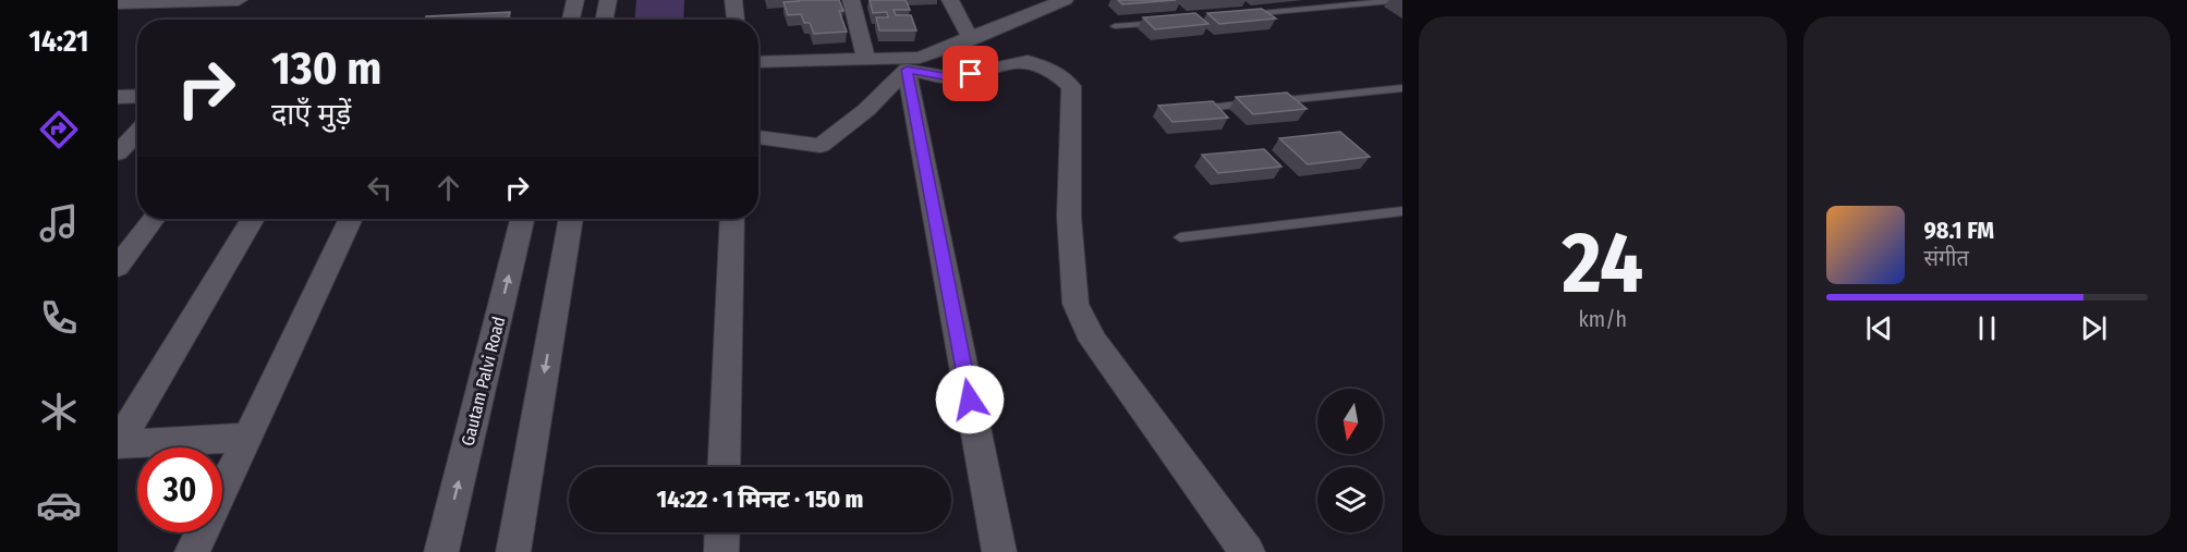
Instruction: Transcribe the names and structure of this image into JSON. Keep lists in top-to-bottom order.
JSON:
{
  "streets": {
    "street": ["Gautam Palvi Road"]
  },
  "north": "bottom",
  "page": {
    "tabs": "14:21",
    "tile": ["24", "km/h"],
    "turn": ["130 m", "दाएँ मुड़ें"],
    "song": ["98.1 FM", "संगीत"],
    "limit": "30",
    "trip": "14:22 · 1 मिनट · 150 m"
  }
}
